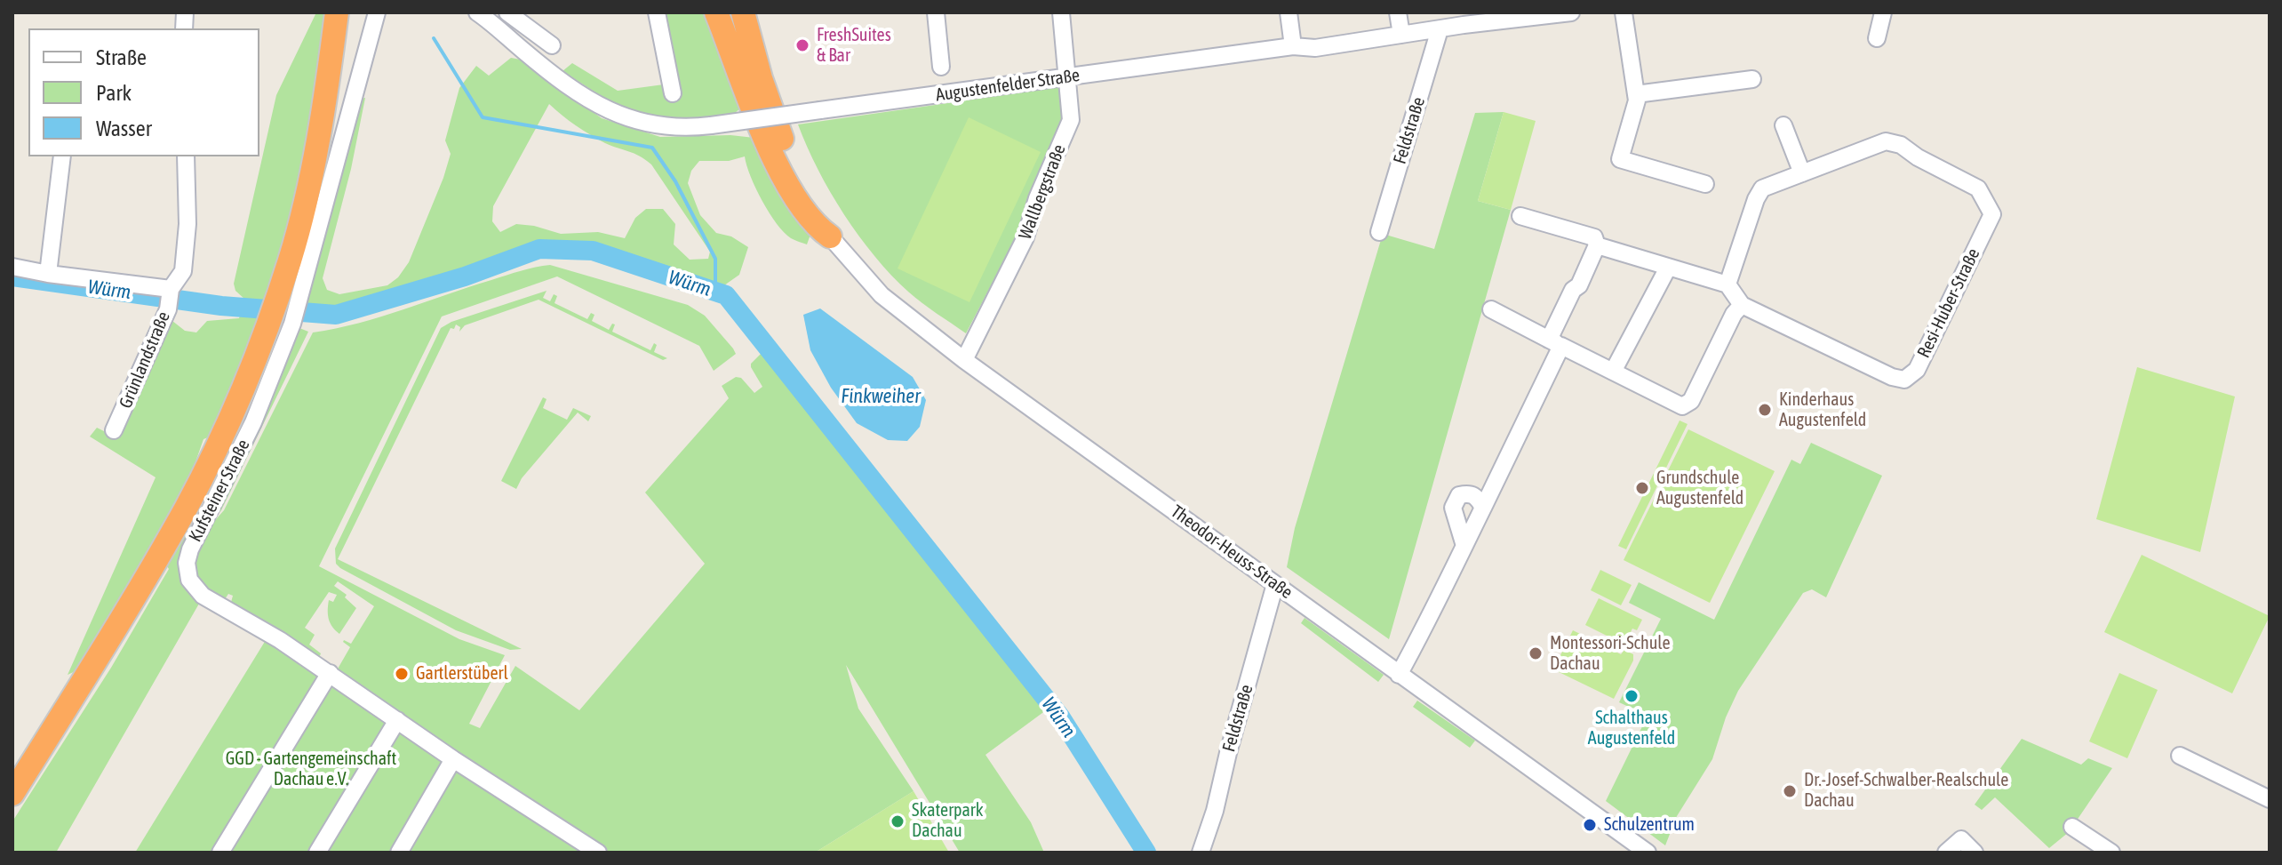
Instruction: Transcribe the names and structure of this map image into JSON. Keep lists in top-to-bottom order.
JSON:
{
  "streets": {
    "street": [
      "Augustenfelder Straße",
      "Feldstraße",
      "Wallbergstraße",
      "Resi-Huber-Straße",
      "Grünlandstraße",
      "Kufsteiner Straße",
      "Theodor-Heuss-Straße"
    ]
  },
  "crossings": [
    ["Augustenfelder Straße", "Feldstraße"],
    ["Augustenfelder Straße", "Wallbergstraße"],
    ["Feldstraße", "Theodor-Heuss-Straße"],
    ["Wallbergstraße", "Theodor-Heuss-Straße"]
  ],
  "water": ["Würm", "Finkweiher"],
  "parks": ["GGD - Gartengemeinschaft Dachau e.V."],
  "places": [
    "FreshSuites & Bar",
    "Kinderhaus Augustenfeld",
    "Grundschule Augustenfeld",
    "Montessori-Schule Dachau",
    "Gartlerstüberl",
    "Schalthaus Augustenfeld",
    "Dr.-Josef-Schwalber-Realschule Dachau",
    "Skaterpark Dachau",
    "Schulzentrum"
  ],
  "legend": ["Straße", "Park", "Wasser"]
}
